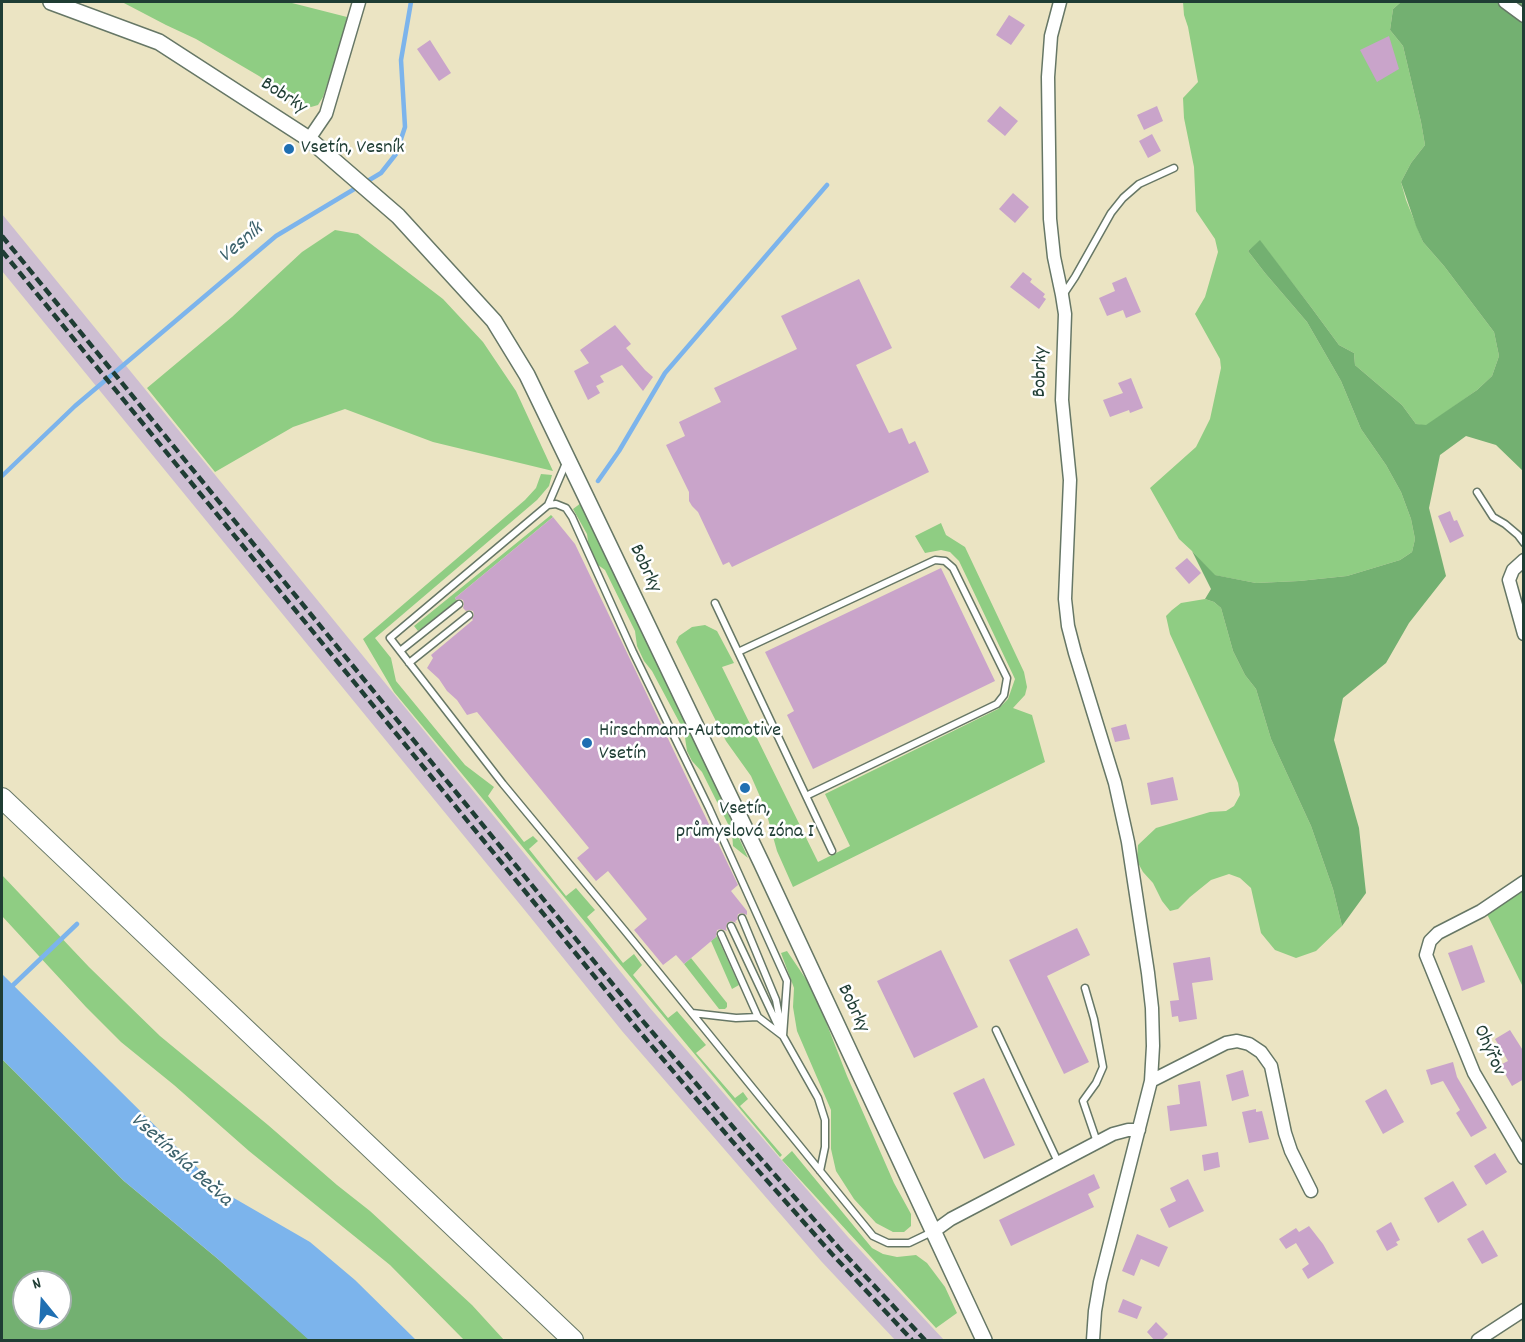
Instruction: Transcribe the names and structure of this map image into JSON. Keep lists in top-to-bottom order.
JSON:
{
  "streets": {
    "street": ["Bobrky", "Ohýřov"]
  },
  "water": ["Vesník", "Vsetínská Bečva"],
  "places": ["Vsetín, Vesník", "Hirschmann-Automotive Vsetín", "Vsetín, průmyslová zóna I"],
  "north": "top"
}
